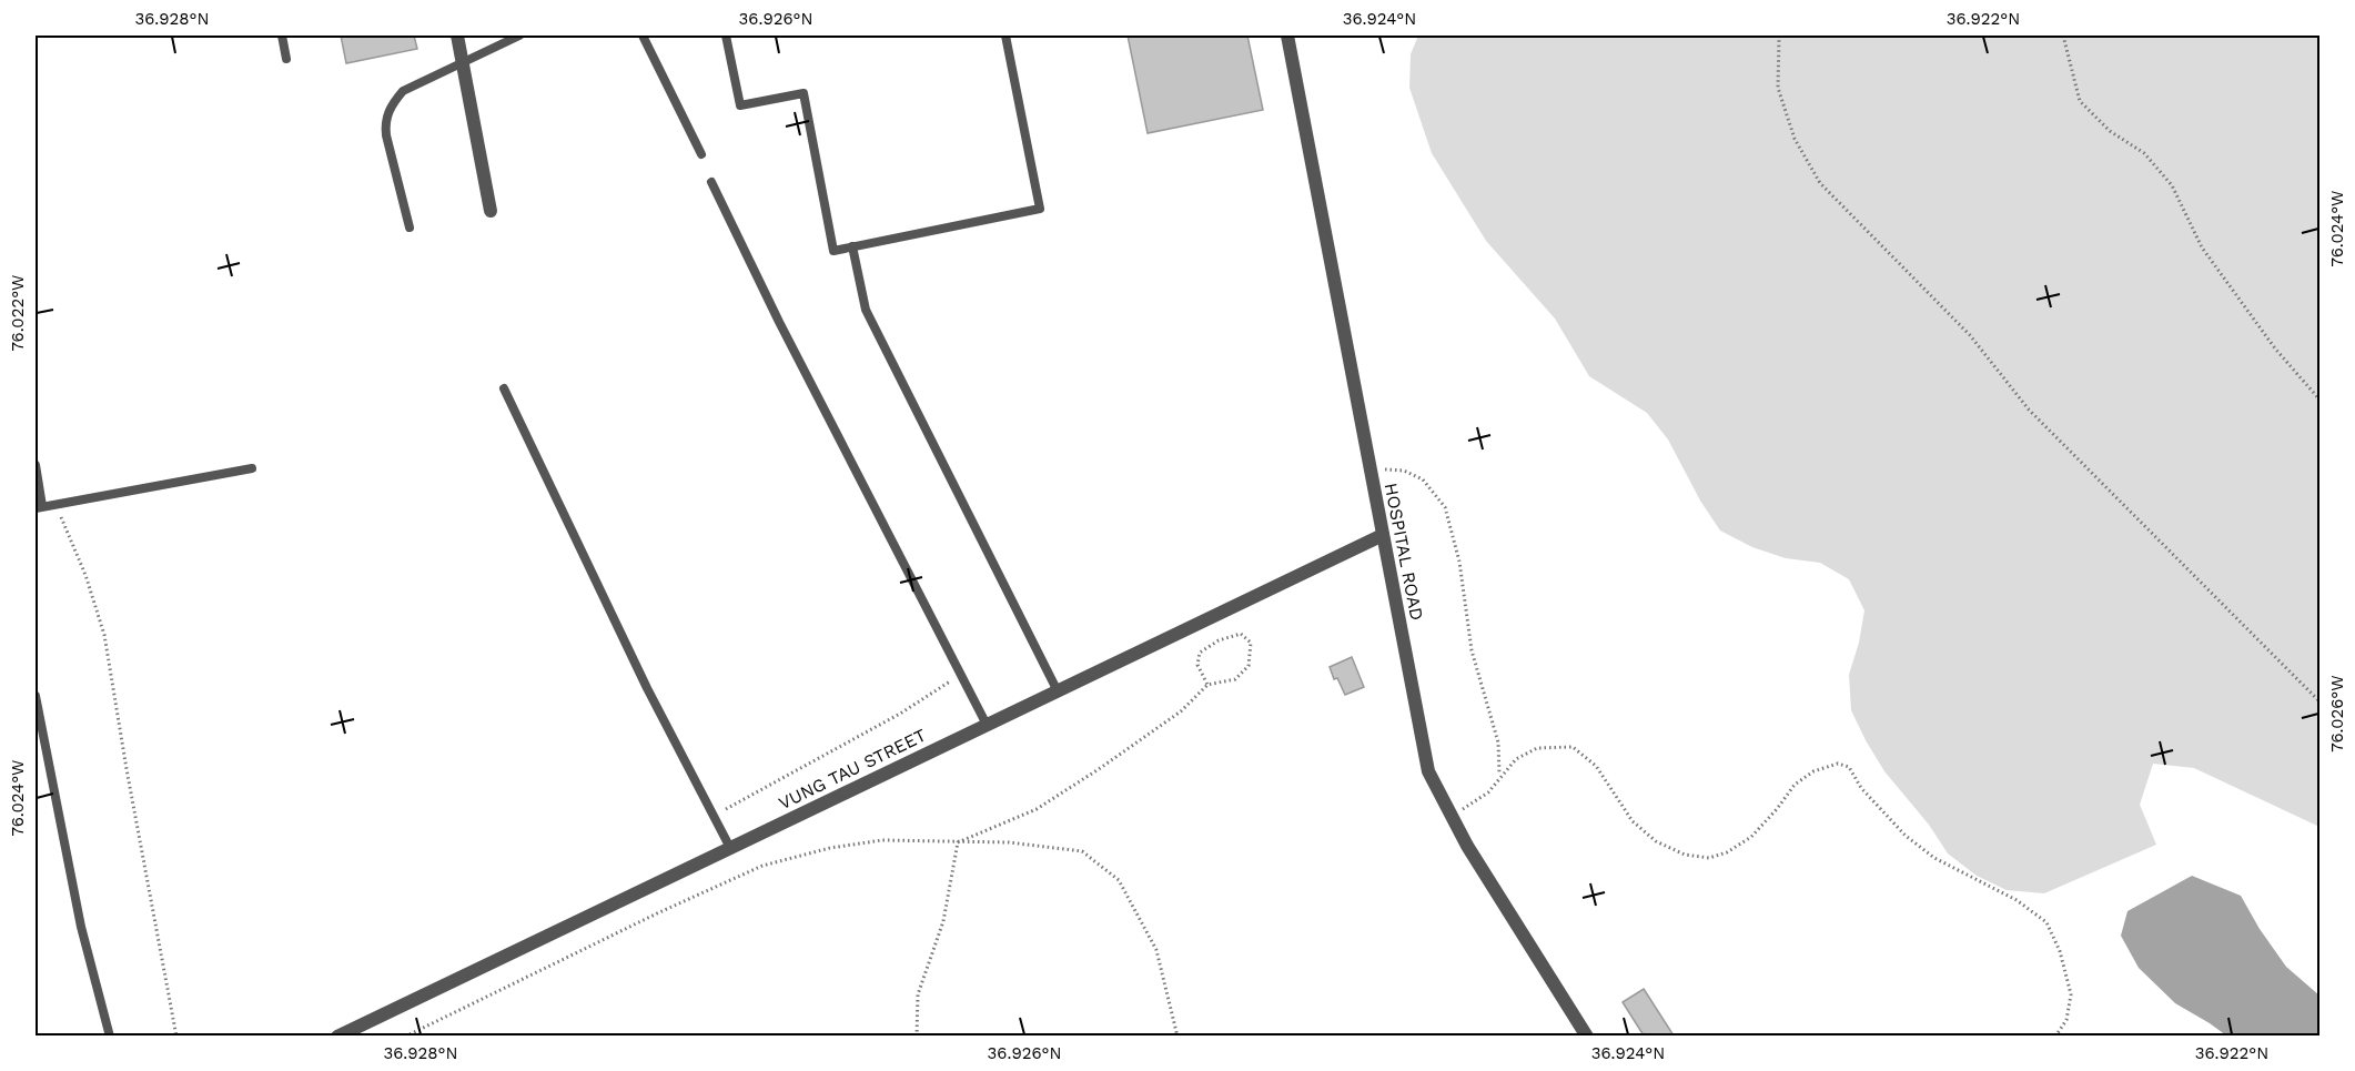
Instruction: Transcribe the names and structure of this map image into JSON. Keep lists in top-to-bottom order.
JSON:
{
  "streets": {
    "street": ["HOSPITAL ROAD", "VUNG TAU STREET"]
  },
  "crossings": [
    ["HOSPITAL ROAD", "VUNG TAU STREET"]
  ],
  "coordinates": [
    "36.928°N",
    "36.926°N",
    "36.924°N",
    "36.922°N",
    "76.024°W",
    "76.022°W",
    "76.026°W"
  ]
}
